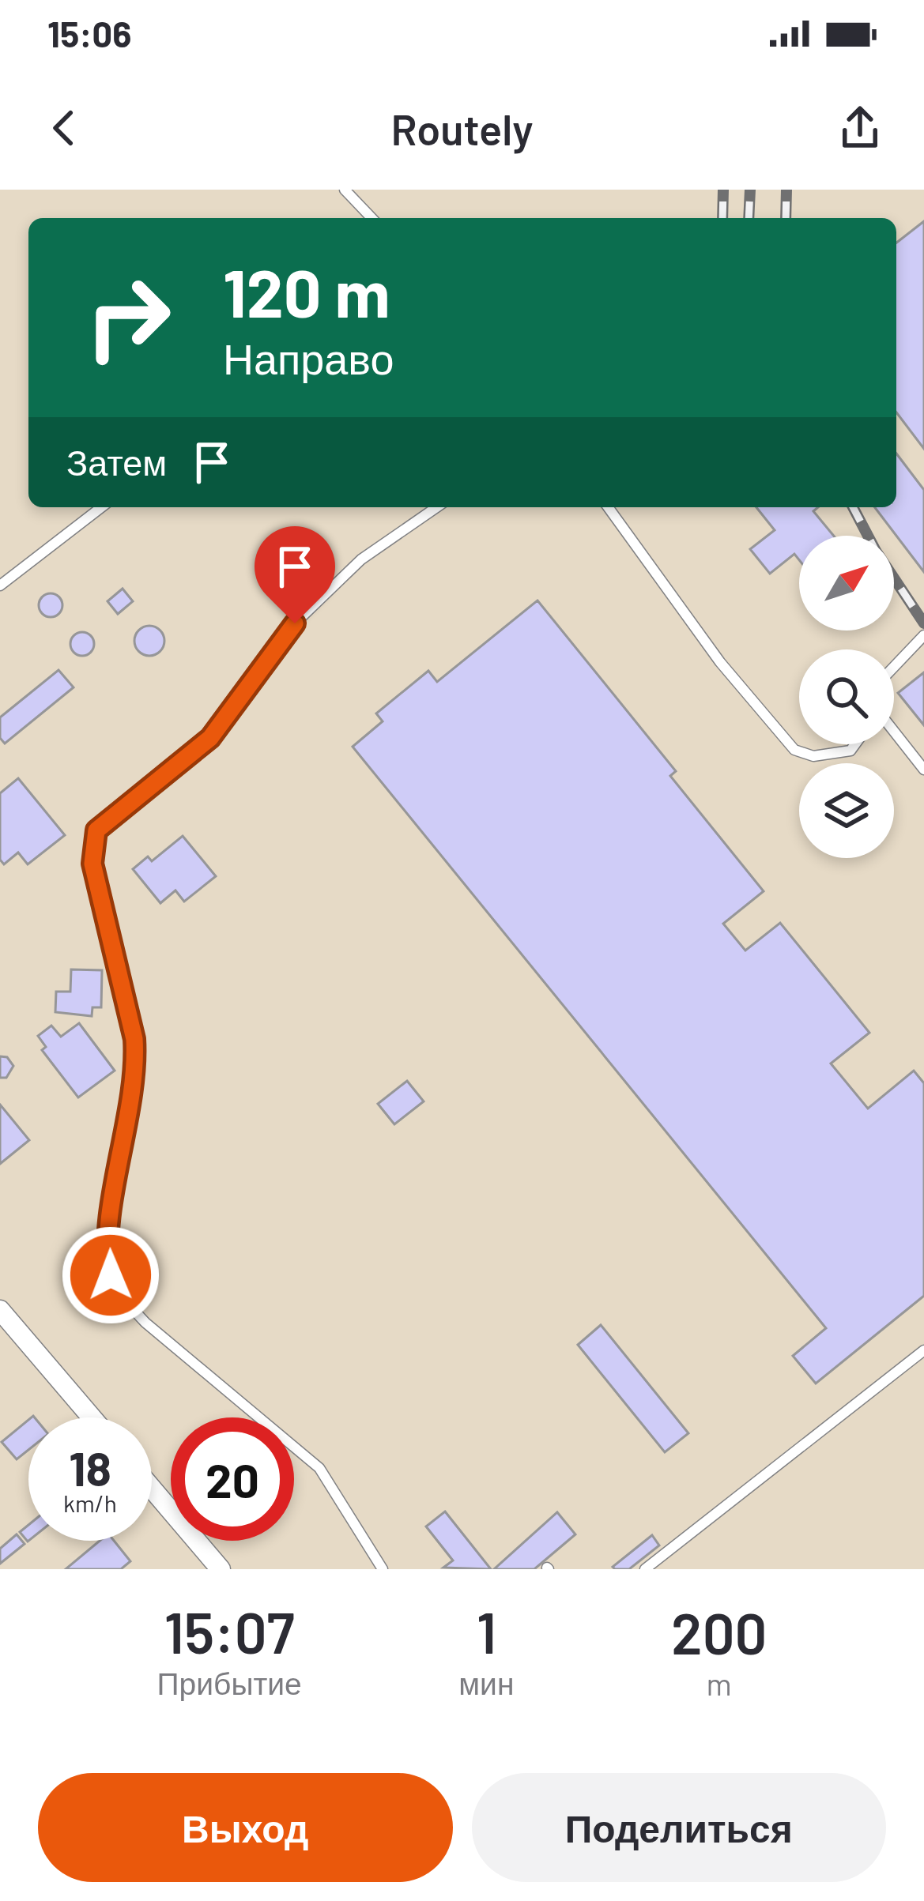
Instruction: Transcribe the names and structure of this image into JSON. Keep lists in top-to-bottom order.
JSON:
{
  "north": "top right",
  "page": {
    "status": "15:06",
    "header": "Routely",
    "turn": ["120 m", "Направо"],
    "then": "Затем",
    "speed": "18 km/h",
    "limit": "20",
    "eta": [
      "15:07",
      "Прибытие",
      "1",
      "мин",
      "200",
      "m"
    ],
    "buttons": ["Выход", "Поделиться"]
  }
}
